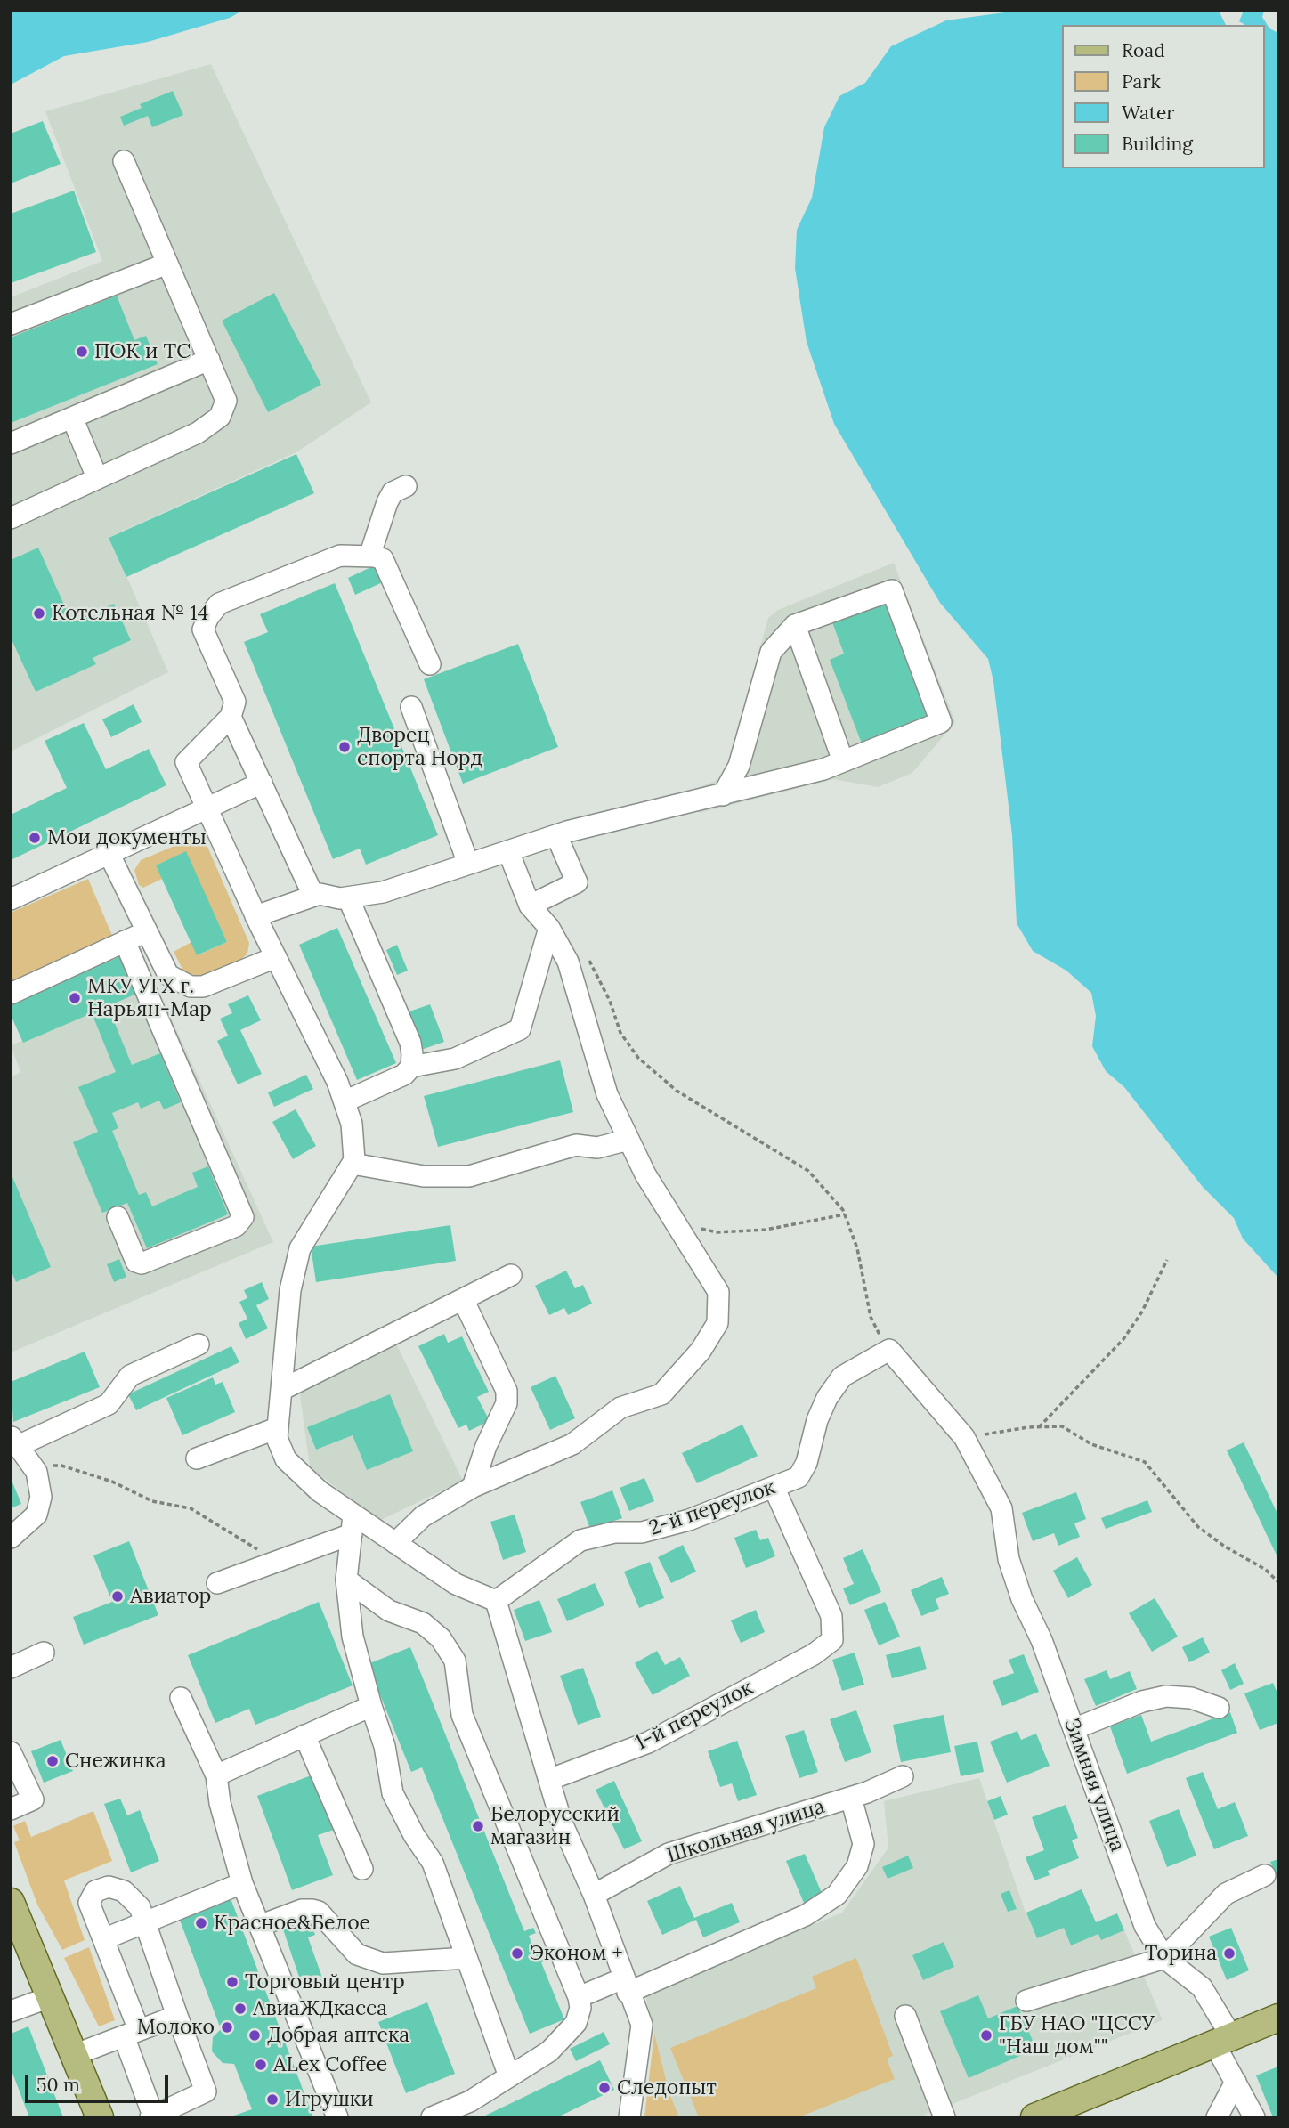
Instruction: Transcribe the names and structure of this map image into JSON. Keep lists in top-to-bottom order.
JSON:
{
  "streets": {
    "street": [
      "2-й переулок",
      "1-й переулок",
      "Зимняя улица",
      "Школьная улица"
    ]
  },
  "crossings": [
    ["2-й переулок", "1-й переулок"],
    ["2-й переулок", "Зимняя улица"]
  ],
  "places": [
    "ПОК и ТС",
    "Котельная № 14",
    "Дворец спорта Норд",
    "Мои документы",
    "МКУ УГХ г. Нарьян-Мар",
    "Авиатор",
    "Снежинка",
    "Белорусский магазин",
    "Красное&Белое",
    "Эконом +",
    "Торина",
    "Торговый центр",
    "АвиаЖДкасса",
    "Молоко",
    "Добрая аптека",
    "ГБУ НАО \"ЦССУ \"Наш дом\"\"",
    "ALex Coffee",
    "Следопыт",
    "Игрушки"
  ],
  "legend": [
    "Road",
    "Park",
    "Water",
    "Building"
  ],
  "scale_bar": "50 m"
}
